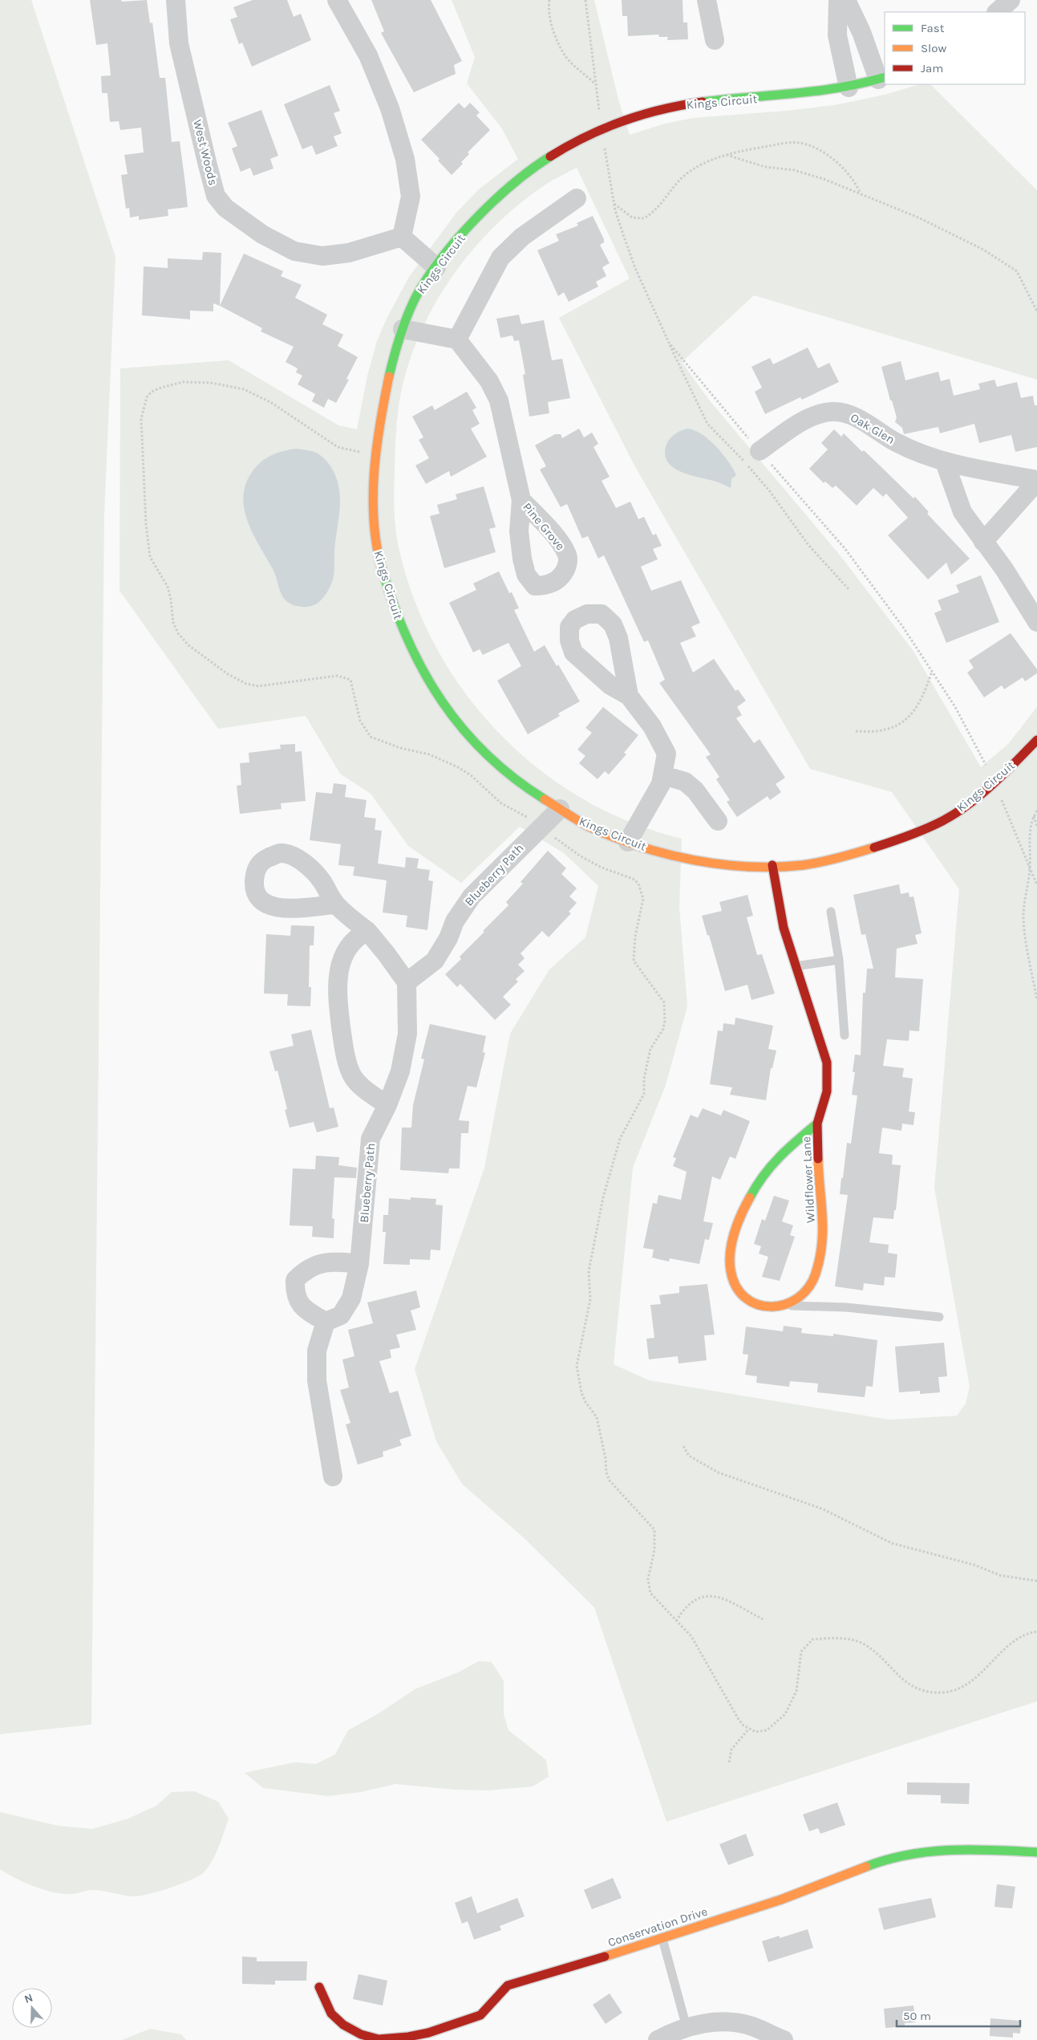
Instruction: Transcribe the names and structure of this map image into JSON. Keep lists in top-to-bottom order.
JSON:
{
  "streets": {
    "street": [
      "Kings Circuit",
      "West Woods",
      "Oak Glen",
      "Pine Grove",
      "Blueberry Path",
      "Wildflower Lane",
      "Conservation Drive"
    ]
  },
  "crossings": [
    ["Kings Circuit", "Blueberry Path"],
    ["Kings Circuit", "Wildflower Lane"]
  ],
  "legend": ["Fast", "Slow", "Jam"],
  "scale_bar": "50 m",
  "north": "top"
}
